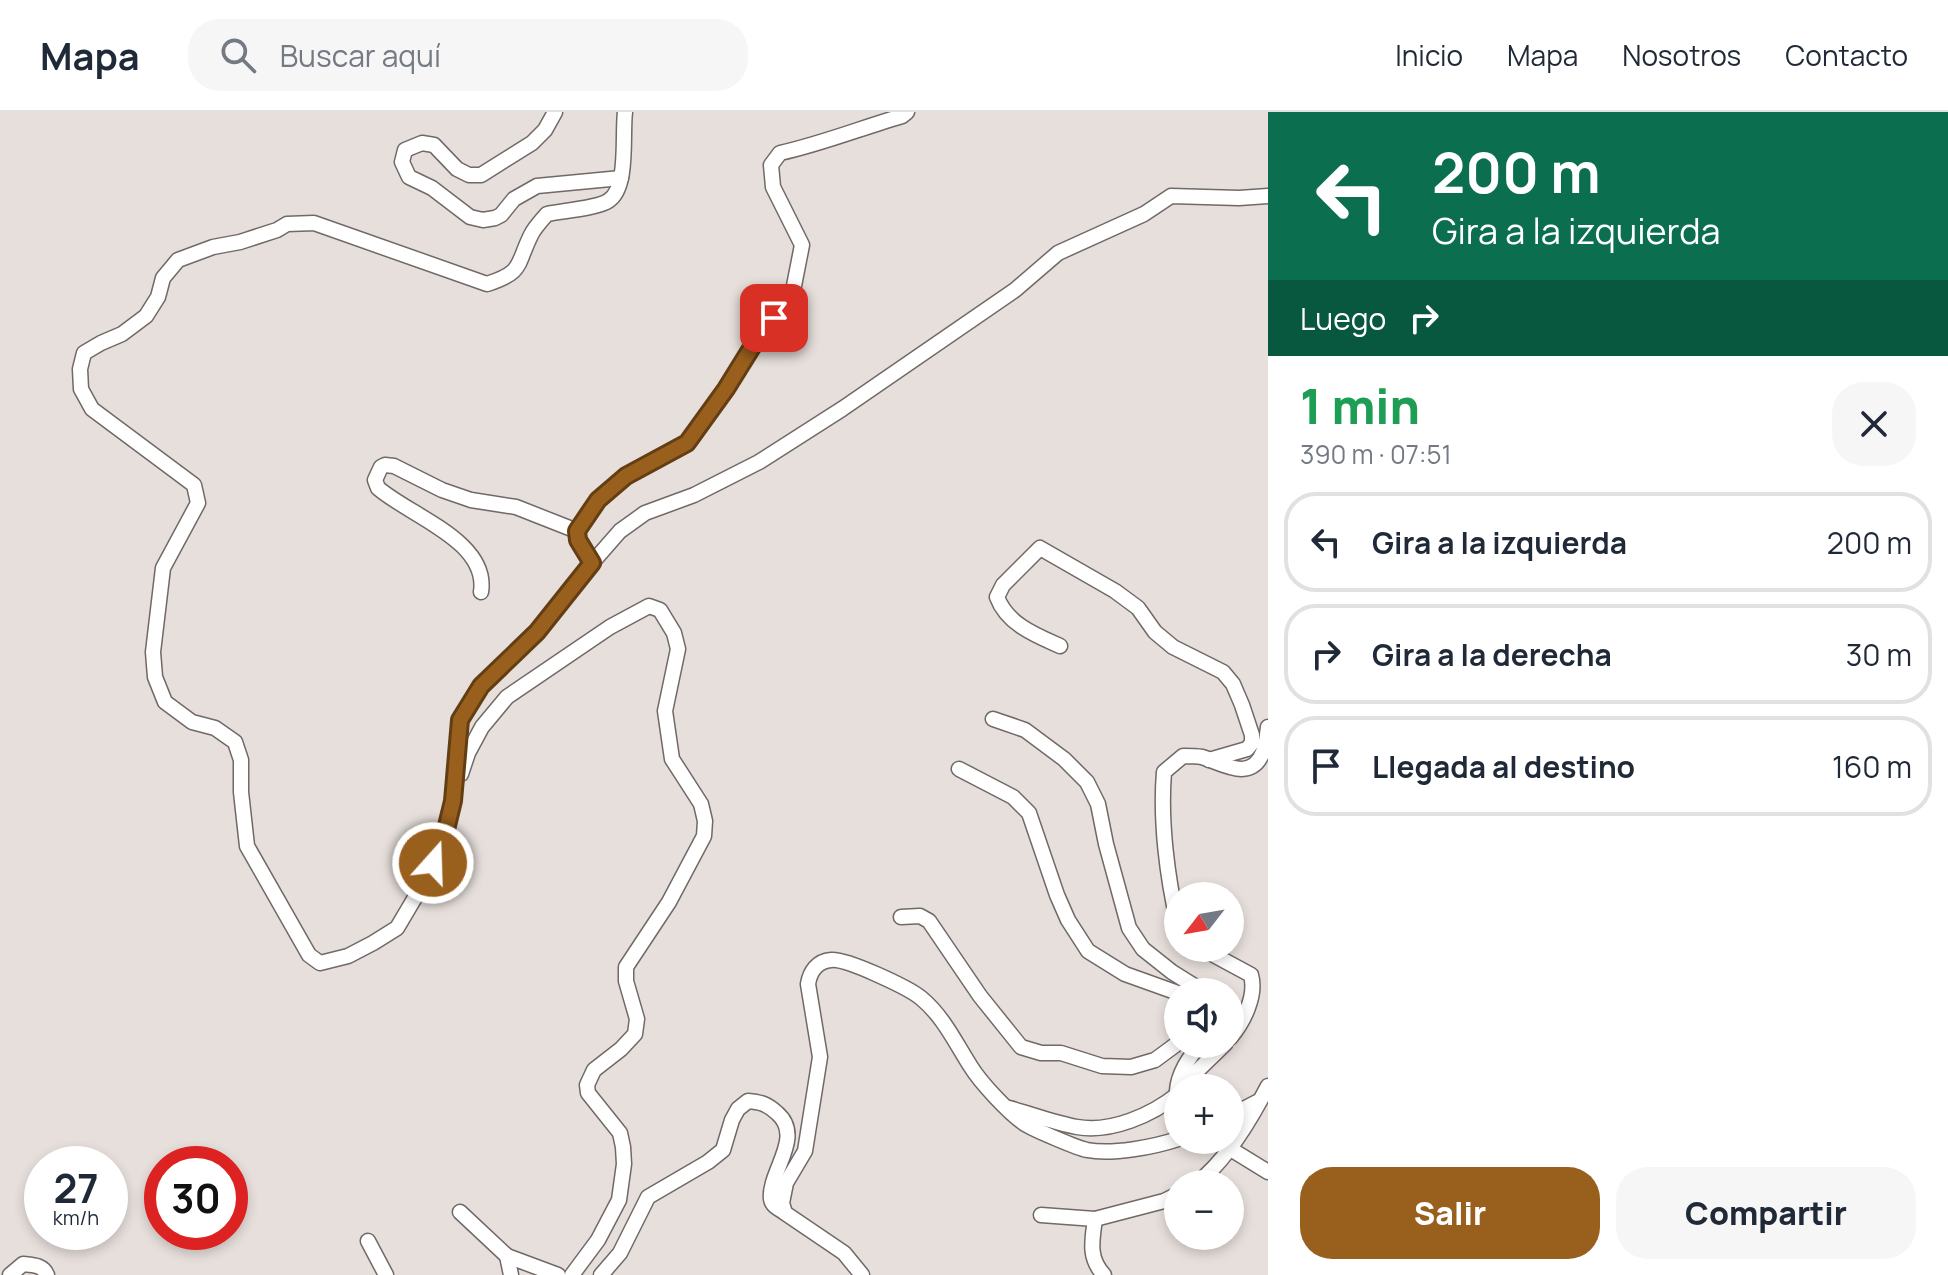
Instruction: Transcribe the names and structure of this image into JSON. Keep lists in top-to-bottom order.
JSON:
{
  "north": "bottom left",
  "page": {
    "header": "Mapa",
    "search": "Buscar aquí",
    "nav": [
      "Inicio",
      "Mapa",
      "Nosotros",
      "Contacto"
    ],
    "turn": ["200 m", "Gira a la izquierda"],
    "then": "Luego",
    "heading": ["1 min", "390 m · 07:51"],
    "list": [
      {
        "name": "Gira a la izquierda",
        "value": "200 m"
      },
      {
        "name": "Gira a la derecha",
        "value": "30 m"
      },
      {
        "name": "Llegada al destino",
        "value": "160 m"
      }
    ],
    "map_buttons": ["+", "−"],
    "speed": "27 km/h",
    "limit": "30",
    "buttons": ["Salir", "Compartir"]
  }
}
